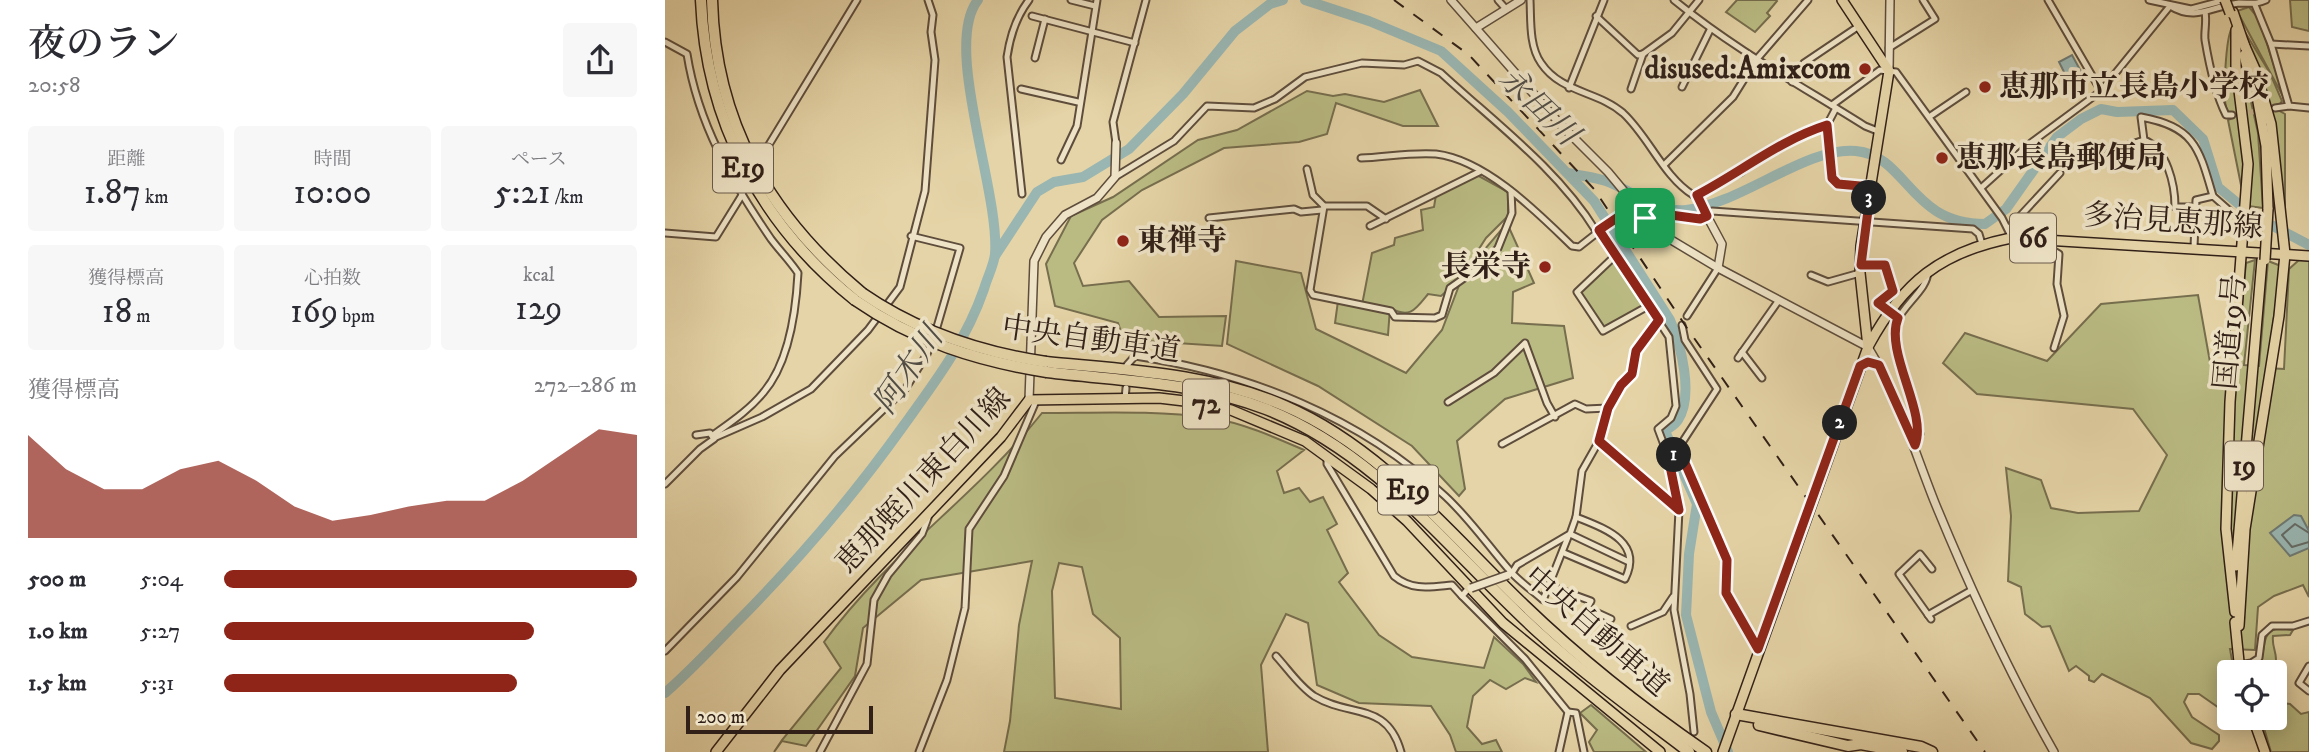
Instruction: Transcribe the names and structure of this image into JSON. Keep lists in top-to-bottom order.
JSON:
{
  "streets": {
    "highway": ["E19", "中央自動車道"],
    "main road": [
      "多治見恵那線",
      "66",
      "国道19号",
      "72",
      "19",
      "恵那蛭川東白川線"
    ]
  },
  "water": ["永田川", "阿木川"],
  "places": [
    "disused:Amixcom",
    "恵那市立長島小学校",
    "恵那長島郵便局",
    "東禅寺",
    "長栄寺"
  ],
  "scale_bar": "200 m",
  "page": {
    "heading": ["夜のラン", "20:58"],
    "stats": [
      ["距離", "1.87 km"],
      ["時間", "10:00"],
      ["ペース", "5:21 /km"],
      ["獲得標高", "18 m"],
      ["心拍数", "169 bpm"],
      ["kcal", "129"]
    ],
    "pins": ["3", "2", "1"],
    "chart": ["獲得標高", "272–286 m"],
    "list": [
      {
        "name": "500 m",
        "note": "5:04"
      },
      {
        "name": "1.0 km",
        "note": "5:27"
      },
      {
        "name": "1.5 km",
        "note": "5:31"
      }
    ],
    "scale": "200 m"
  }
}
